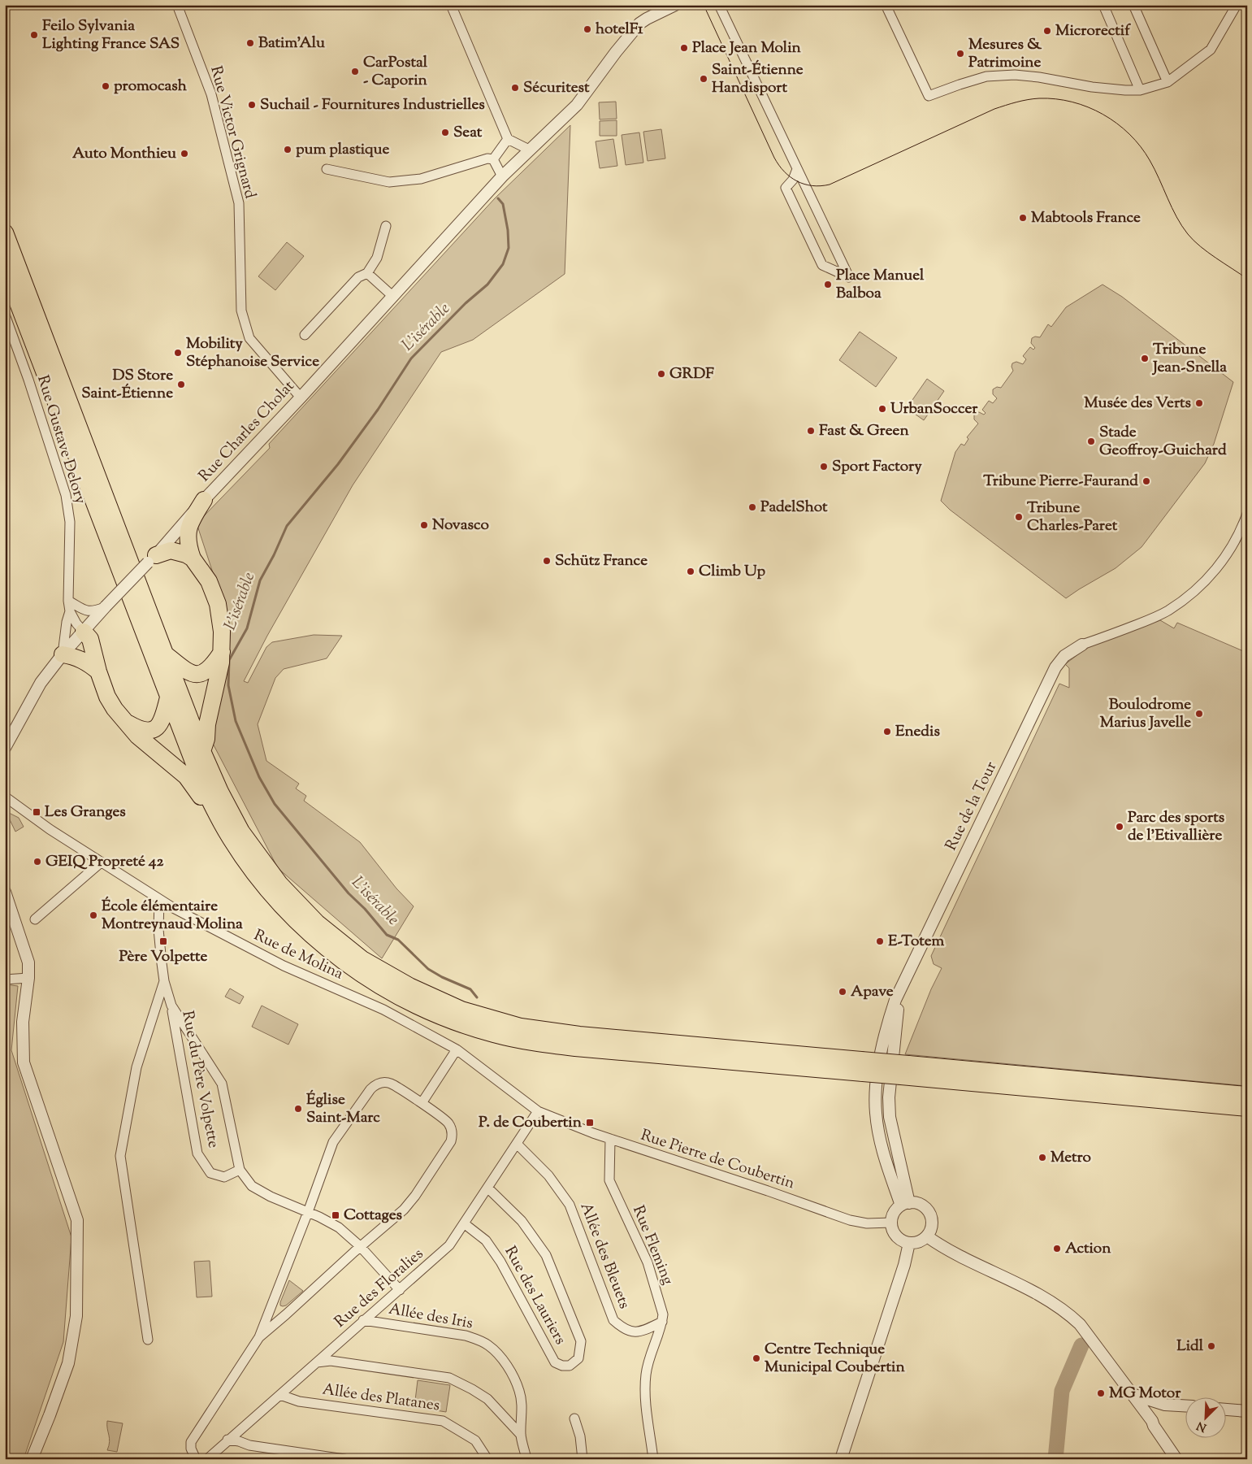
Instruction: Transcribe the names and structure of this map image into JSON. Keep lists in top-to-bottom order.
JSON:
{
  "streets": {
    "street": [
      "Rue Victor Grignard",
      "Rue Charles Cholat",
      "Rue Gustave Delory",
      "Rue de la Tour",
      "Rue de Molina",
      "Rue du Père Volpette",
      "Rue Pierre de Coubertin",
      "Rue Fleming",
      "Allée des Bleuets",
      "Rue des Floralies",
      "Rue des Lauriers",
      "Allée des Iris",
      "Allée des Platanes"
    ]
  },
  "crossings": [
    ["Rue Victor Grignard", "Rue Charles Cholat"],
    ["Rue Charles Cholat", "Rue Gustave Delory"],
    ["Rue de la Tour", "Rue Pierre de Coubertin"],
    ["Rue de Molina", "Rue du Père Volpette"],
    ["Rue de Molina", "Rue Pierre de Coubertin"],
    ["Rue de Molina", "Rue des Floralies"],
    ["Rue du Père Volpette", "Rue des Floralies"],
    ["Rue Pierre de Coubertin", "Rue Fleming"],
    ["Rue Pierre de Coubertin", "Rue des Floralies"],
    ["Rue Fleming", "Allée des Bleuets"],
    ["Allée des Bleuets", "Rue des Floralies"],
    ["Rue des Floralies", "Rue des Lauriers"],
    ["Rue des Floralies", "Allée des Iris"],
    ["Rue des Floralies", "Allée des Platanes"]
  ],
  "water": ["L'isérable"],
  "places": {
    "other": [
      "hotelF1",
      "Microrectif",
      "Feilo Sylvania Lighting France SAS",
      "Batim'Alu",
      "Place Jean Molin",
      "Mesures & Patrimoine",
      "CarPostal - Caporin",
      "Saint-Étienne Handisport",
      "promocash",
      "Sécuritest",
      "Suchail - Fournitures Industrielles",
      "Seat",
      "pum plastique",
      "Auto Monthieu",
      "Mabtools France",
      "Place Manuel Balboa",
      "Mobility Stéphanoise Service",
      "Tribune Jean-Snella",
      "GRDF",
      "DS Store Saint-Étienne",
      "Musée des Verts",
      "UrbanSoccer",
      "Fast & Green",
      "Stade Geoffroy-Guichard",
      "Sport Factory",
      "Tribune Pierre-Faurand",
      "PadelShot",
      "Tribune Charles-Paret",
      "Novasco",
      "Schütz France",
      "Climb Up",
      "Boulodrome Marius Javelle",
      "Enedis",
      "Parc des sports de l'Etivallière",
      "GEIQ Propreté 42",
      "École élémentaire Montreynaud Molina",
      "E-Totem",
      "Apave",
      "Église Saint-Marc",
      "Metro",
      "Action",
      "Lidl",
      "Centre Technique Municipal Coubertin",
      "MG Motor"
    ],
    "transit": [
      "Les Granges",
      "Père Volpette",
      "P. de Coubertin",
      "Cottages"
    ]
  },
  "north": "bottom left"
}
